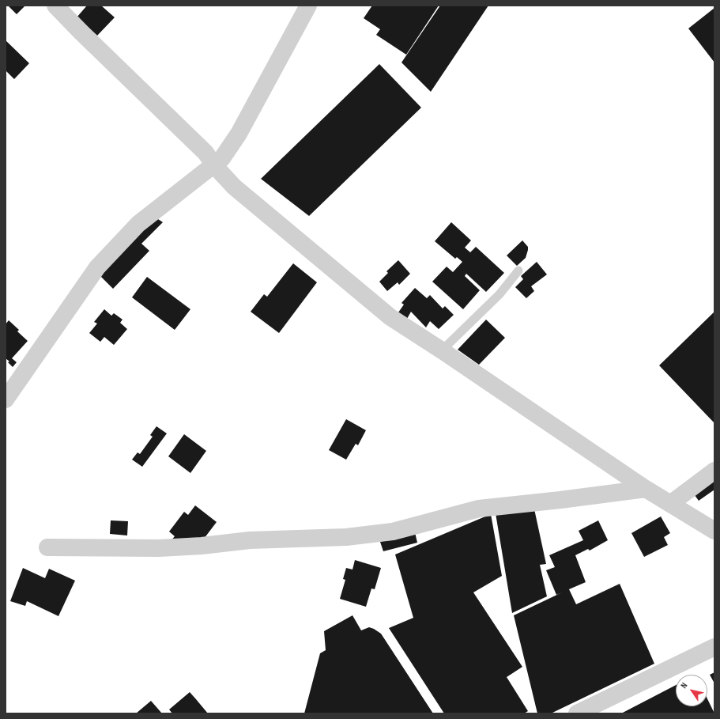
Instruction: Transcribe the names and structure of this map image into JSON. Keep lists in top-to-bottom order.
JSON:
{
  "north": "top left"
}
